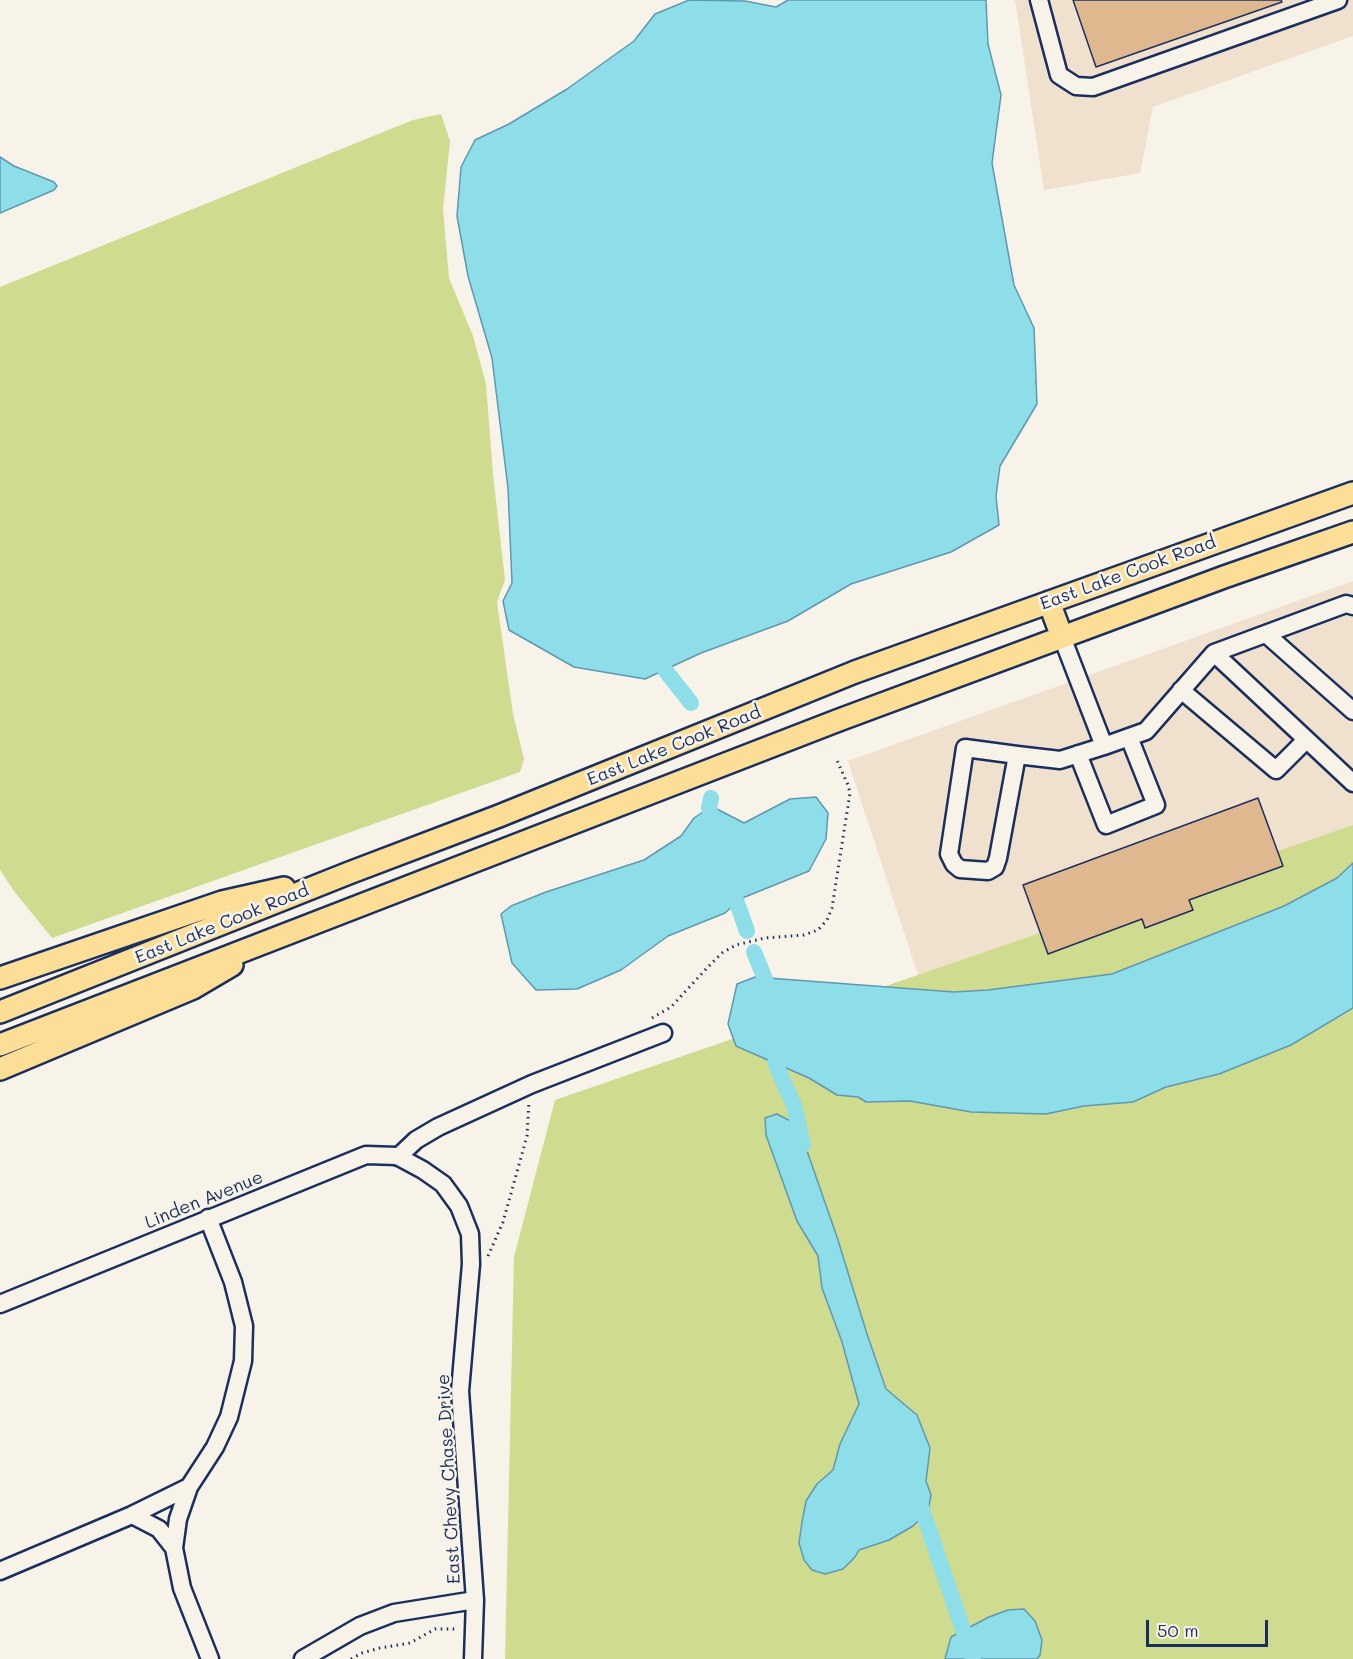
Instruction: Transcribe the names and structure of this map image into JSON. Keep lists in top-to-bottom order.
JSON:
{
  "streets": {
    "main road": ["East Lake Cook Road"],
    "street": ["Linden Avenue", "East Chevy Chase Drive"]
  },
  "crossings": [
    ["Linden Avenue", "East Chevy Chase Drive"]
  ],
  "scale_bar": "50 m"
}
